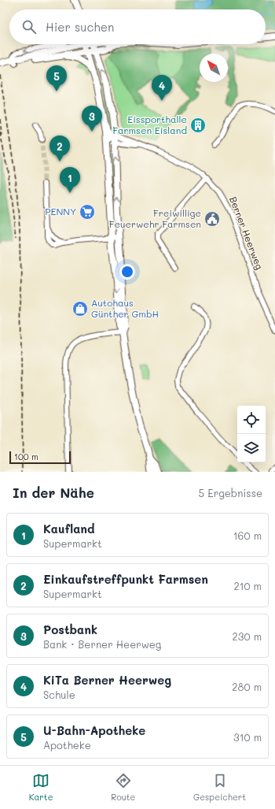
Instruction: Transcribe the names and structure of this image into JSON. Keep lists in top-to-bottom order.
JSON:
{
  "streets": {
    "street": ["Berner Heerweg"]
  },
  "places": {
    "building": ["Eissporthalle Farmsen Eisland"],
    "supermarket": ["PENNY"],
    "public building": ["Freiwillige Feuerwehr Farmsen"],
    "shop": ["Autohaus Günther GmbH"]
  },
  "scale_bar": "100 m",
  "north": "top left",
  "page": {
    "search": "Hier suchen",
    "pins": [
      "5",
      "4",
      "3",
      "2",
      "1"
    ],
    "scale": "100 m",
    "heading": ["In der Nähe", "5 Ergebnisse"],
    "list": [
      {
        "mark": "1",
        "name": "Kaufland",
        "note": "Supermarkt",
        "value": "160 m"
      },
      {
        "mark": "2",
        "name": "Einkaufstreffpunkt Farmsen",
        "note": "Supermarkt",
        "value": "210 m"
      },
      {
        "mark": "3",
        "name": "Postbank",
        "note": "Bank · Berner Heerweg",
        "value": "230 m"
      },
      {
        "mark": "4",
        "name": "KiTa Berner Heerweg",
        "note": "Schule",
        "value": "280 m"
      },
      {
        "mark": "5",
        "name": "U-Bahn-Apotheke",
        "note": "Apotheke",
        "value": "310 m"
      }
    ],
    "nav": ["Karte", "Route", "Gespeichert"]
  }
}
